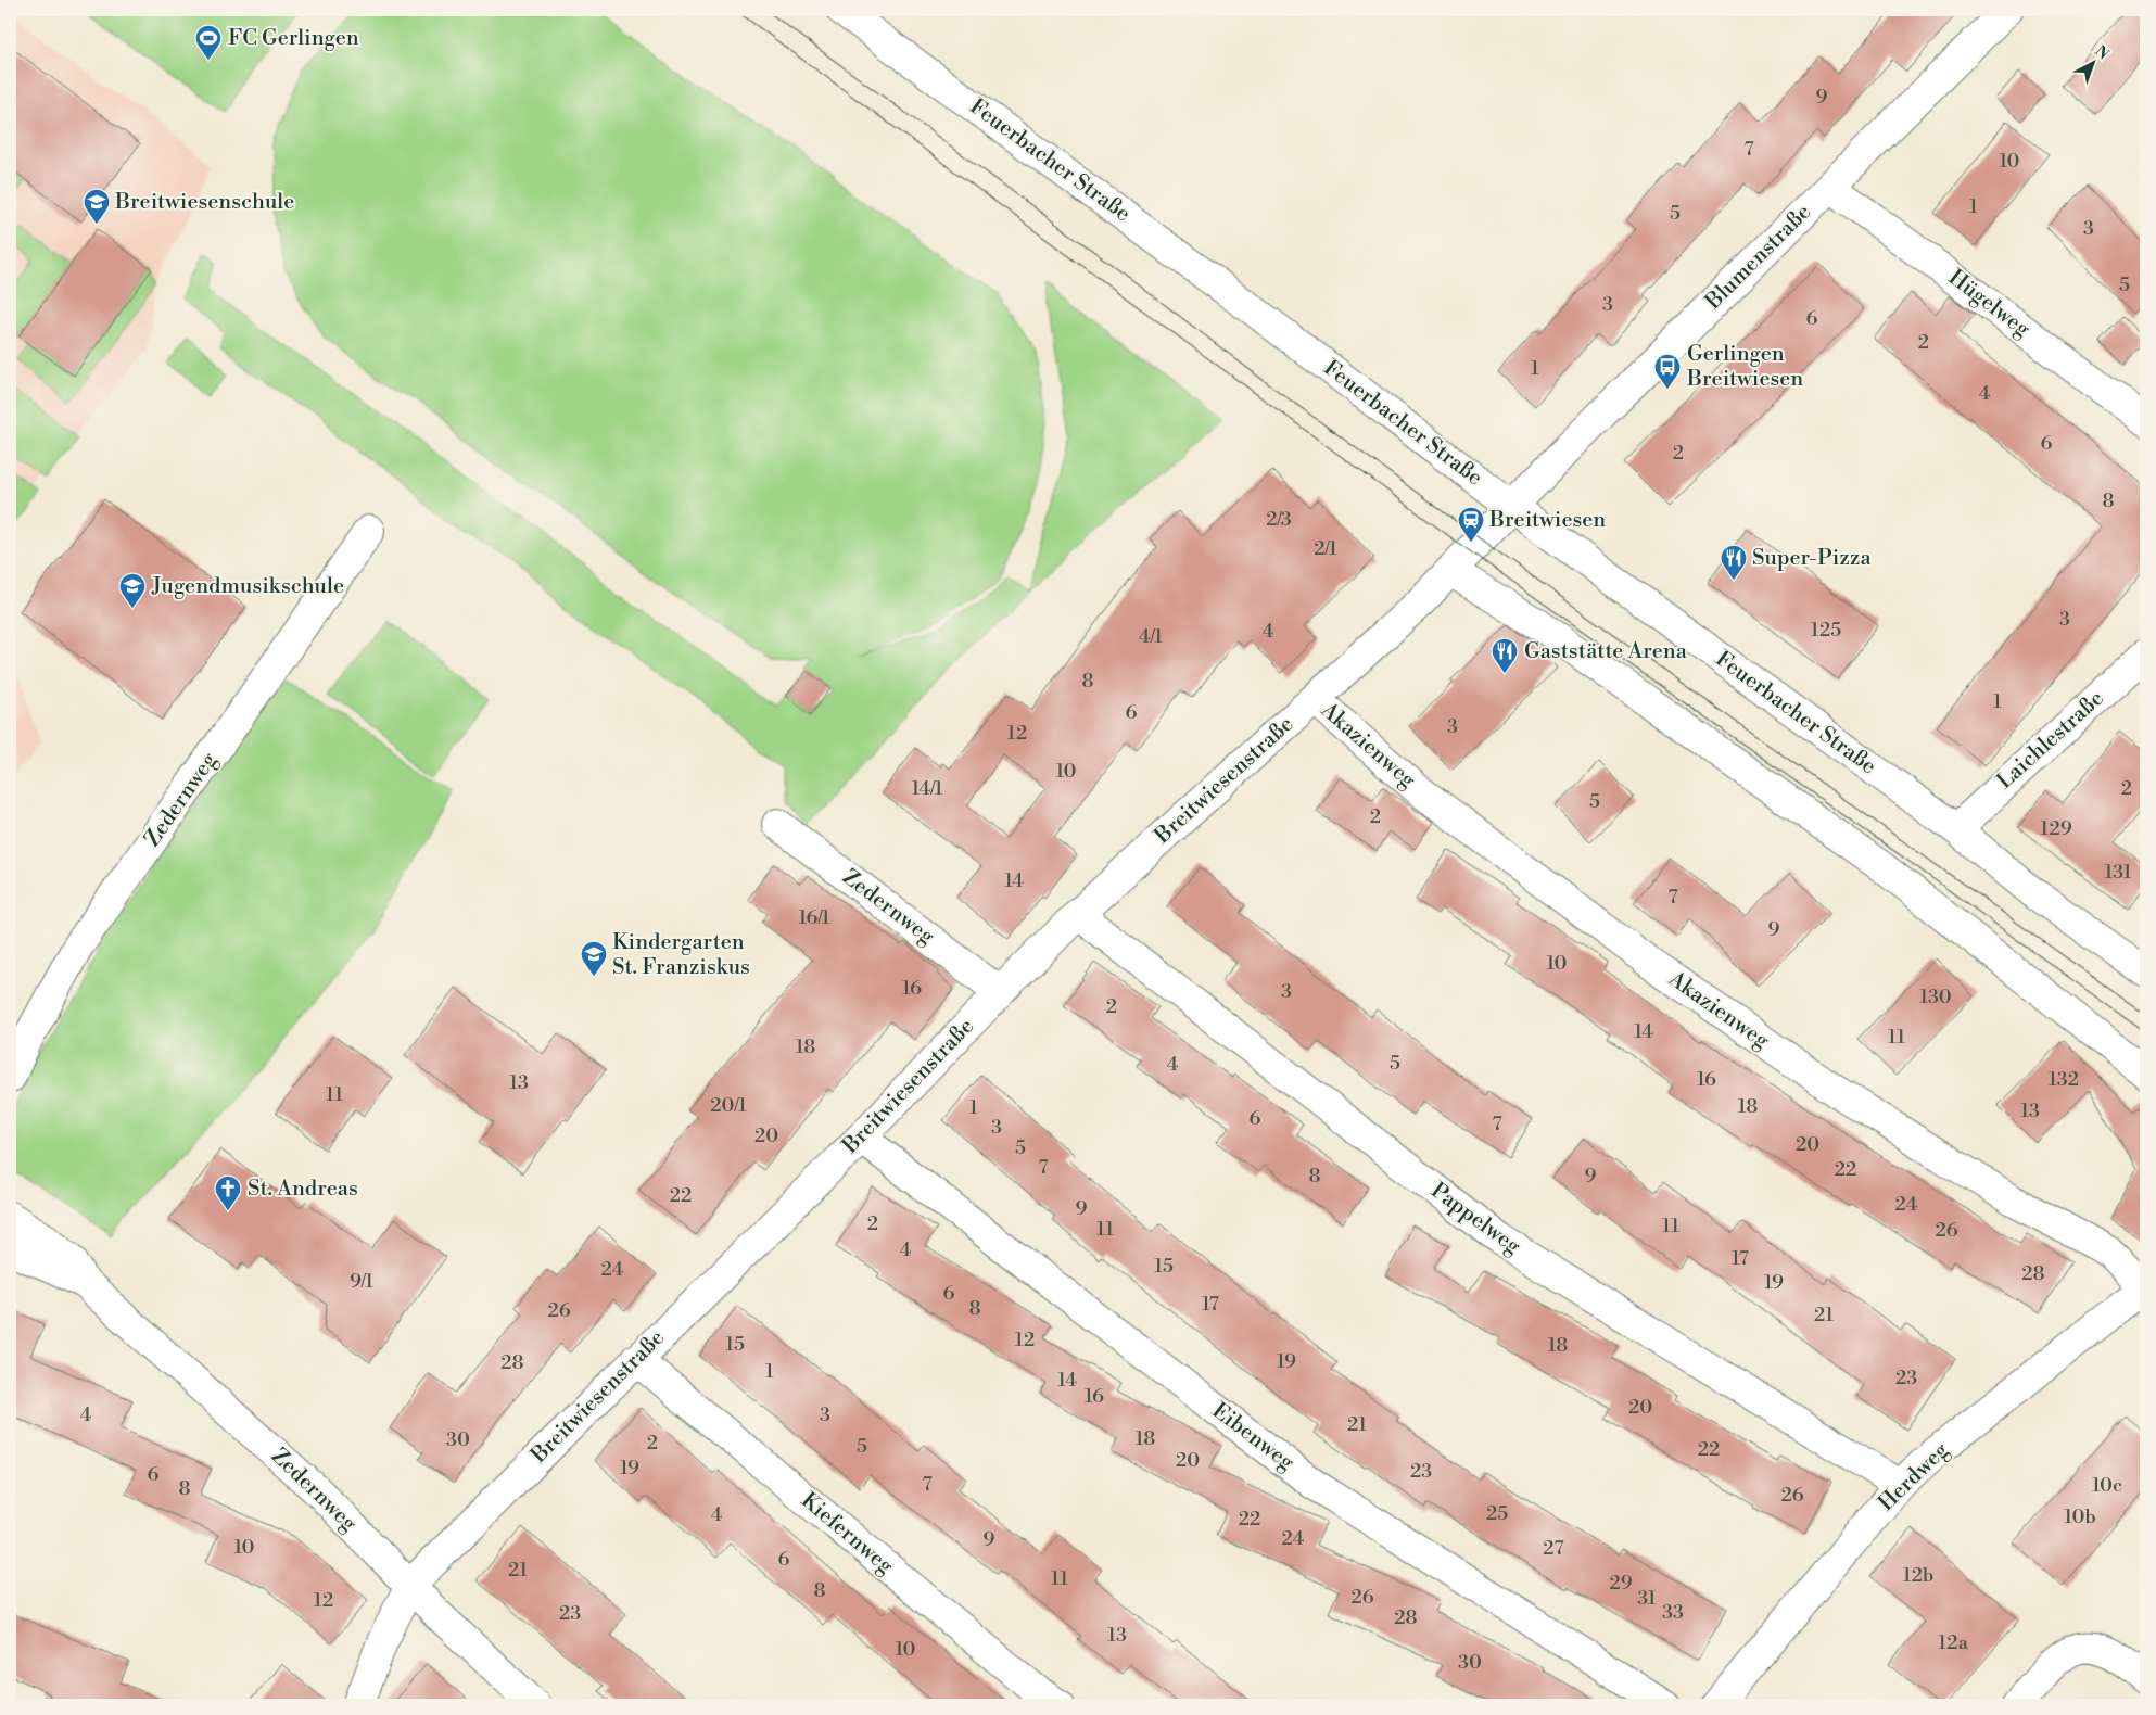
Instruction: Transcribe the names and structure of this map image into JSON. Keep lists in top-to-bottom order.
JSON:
{
  "streets": {
    "street": [
      "Feuerbacher Straße",
      "Blumenstraße",
      "Hügelweg",
      "Laichlestraße",
      "Akazienweg",
      "Breitwiesenstraße",
      "Zedernweg",
      "Pappelweg",
      "Eibenweg",
      "Herdweg",
      "Kiefernweg"
    ]
  },
  "crossings": [
    ["Feuerbacher Straße", "Blumenstraße"],
    ["Feuerbacher Straße", "Laichlestraße"],
    ["Feuerbacher Straße", "Breitwiesenstraße"],
    ["Blumenstraße", "Hügelweg"],
    ["Blumenstraße", "Breitwiesenstraße"],
    ["Akazienweg", "Breitwiesenstraße"],
    ["Akazienweg", "Herdweg"],
    ["Breitwiesenstraße", "Zedernweg"],
    ["Breitwiesenstraße", "Pappelweg"],
    ["Breitwiesenstraße", "Eibenweg"],
    ["Breitwiesenstraße", "Kiefernweg"],
    ["Pappelweg", "Herdweg"]
  ],
  "places": {
    "sports": ["FC Gerlingen"],
    "school or university": ["Breitwiesenschule", "Jugendmusikschule", "Kindergarten St. Franziskus"],
    "bus stop": ["Gerlingen Breitwiesen"],
    "station": ["Breitwiesen"],
    "restaurant": ["Super-Pizza", "Gaststätte Arena"],
    "church": ["St. Andreas"]
  },
  "house_numbers": [
    "9",
    "7",
    "10",
    "1",
    "5",
    "3",
    "5",
    "3",
    "6",
    "2",
    "1",
    "4",
    "6",
    "2",
    "8",
    "2/3",
    "2/1",
    "3",
    "125",
    "4",
    "4/1",
    "8",
    "1",
    "6",
    "3",
    "12",
    "10",
    "14/1",
    "2",
    "5",
    "2",
    "129",
    "131",
    "14",
    "7",
    "16/1",
    "9",
    "10",
    "16",
    "3",
    "130",
    "2",
    "14",
    "11",
    "18",
    "5",
    "4",
    "16",
    "132",
    "13",
    "11",
    "20/1",
    "18",
    "1",
    "13",
    "6",
    "7",
    "3",
    "20",
    "20",
    "5",
    "7",
    "22",
    "8",
    "9",
    "22",
    "24",
    "9",
    "2",
    "11",
    "11",
    "26",
    "4",
    "17",
    "15",
    "24",
    "28",
    "9/1",
    "19",
    "6",
    "17",
    "8",
    "26",
    "21",
    "12",
    "15",
    "18",
    "19",
    "28",
    "1",
    "23",
    "14",
    "16",
    "20",
    "4",
    "3",
    "21",
    "18",
    "30",
    "2",
    "5",
    "22",
    "20",
    "19",
    "23",
    "6",
    "7",
    "10c",
    "8",
    "26",
    "25",
    "4",
    "10b",
    "22",
    "24",
    "9",
    "10",
    "27",
    "6",
    "21",
    "12b",
    "11",
    "29",
    "8",
    "26",
    "31",
    "12",
    "33",
    "23",
    "28",
    "13",
    "12a",
    "10",
    "30"
  ],
  "north": "top right"
}
